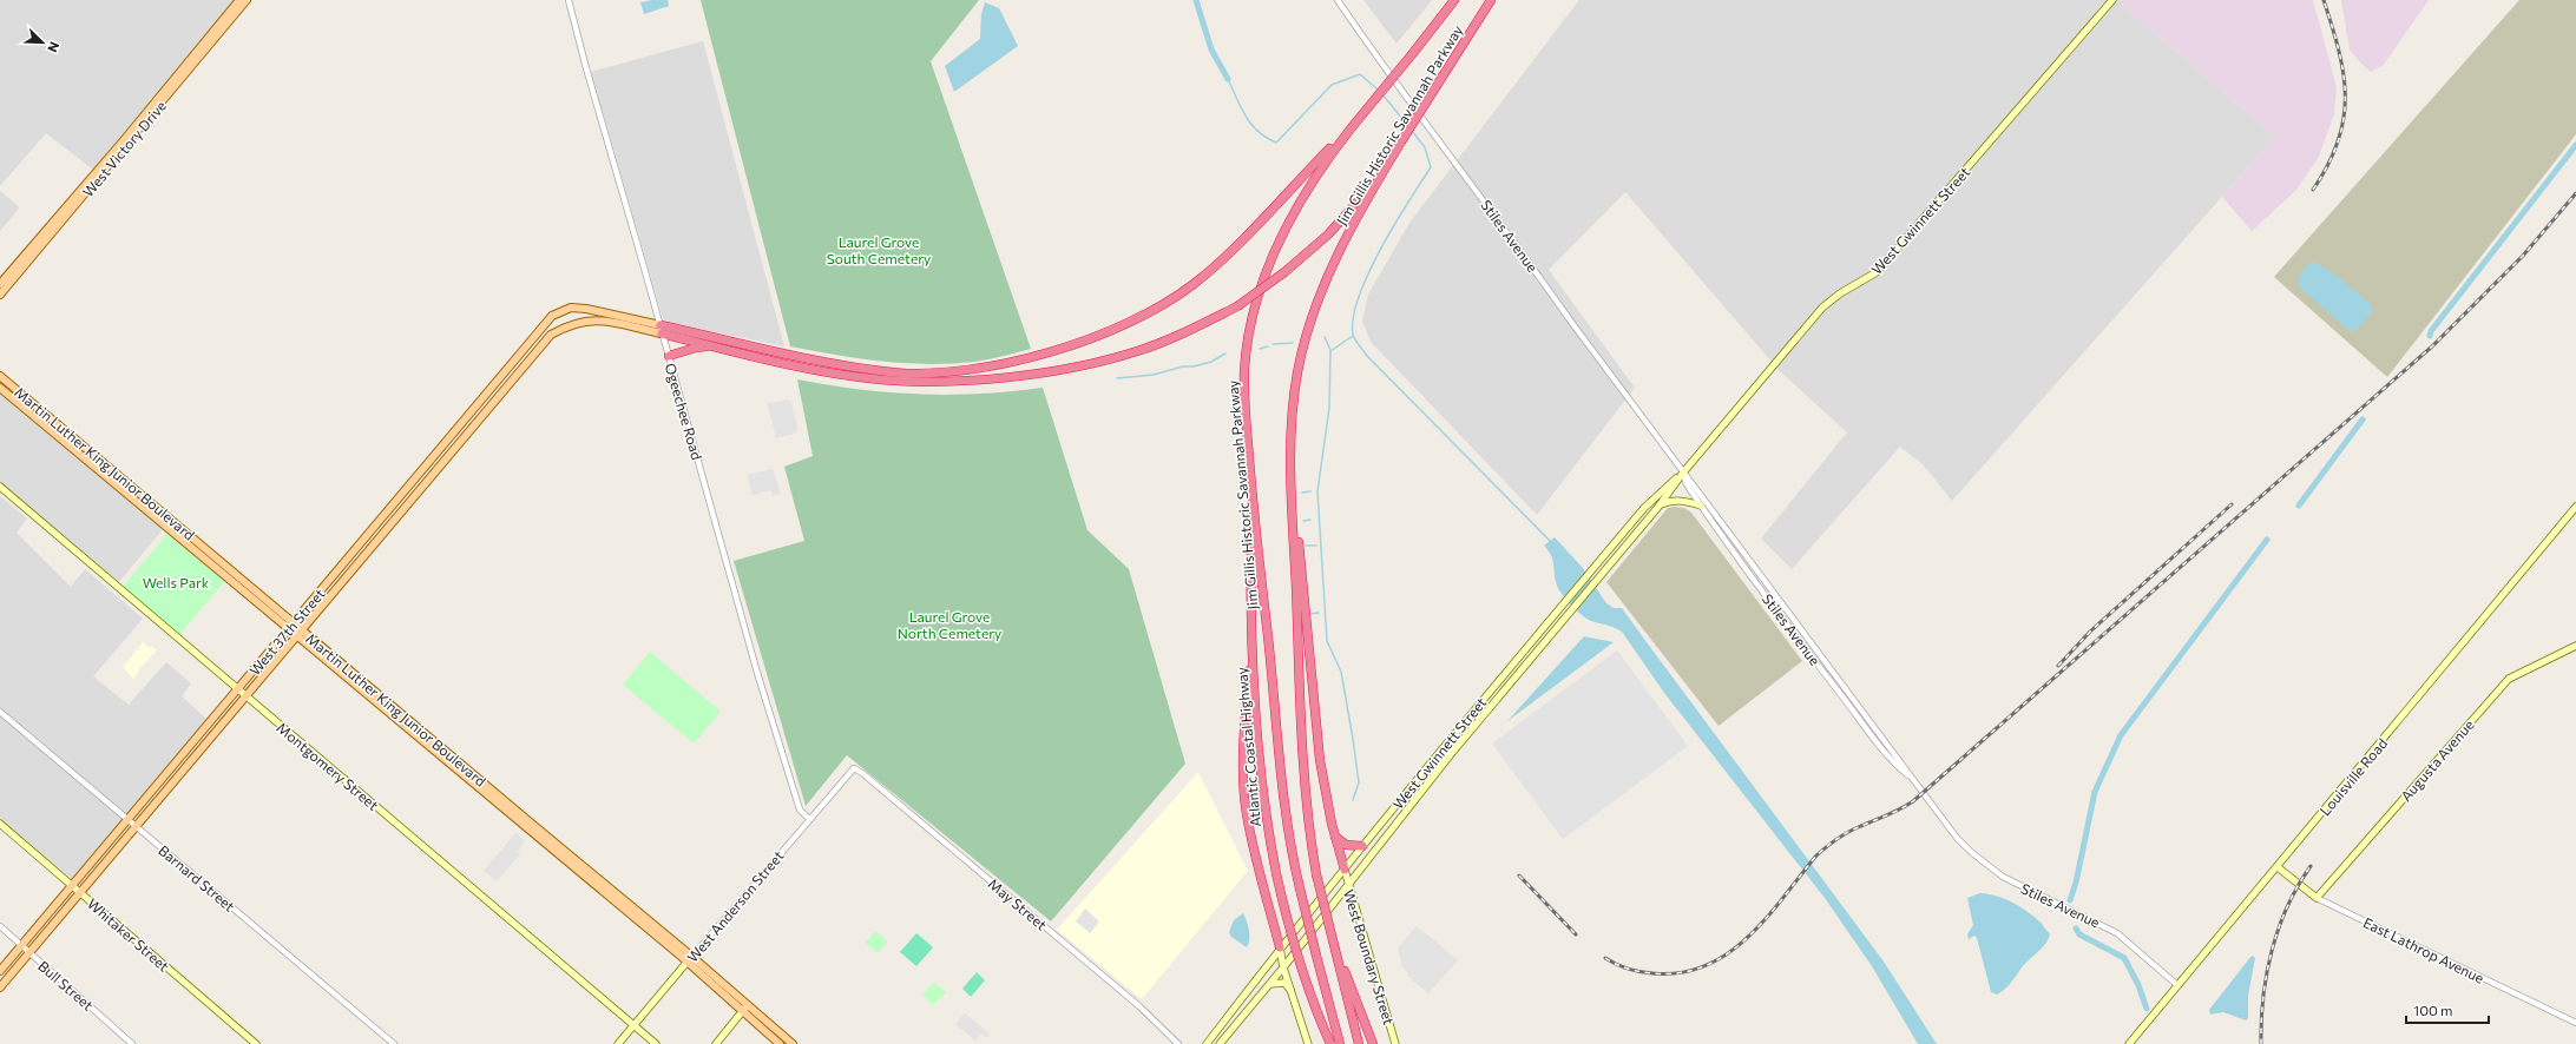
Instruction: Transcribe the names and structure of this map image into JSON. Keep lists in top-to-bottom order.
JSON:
{
  "streets": {
    "highway": ["Jim Gillis Historic Savannah Parkway", "Atlantic Coastal Highway"],
    "main road": [
      "West Victory Drive",
      "West Gwinnett Street",
      "Martin Luther King Junior Boulevard",
      "West 37th Street",
      "Augusta Avenue",
      "Montgomery Street",
      "Louisville Road",
      "West Anderson Street",
      "Whitaker Street",
      "East Lathrop Avenue",
      "West Boundary Street"
    ],
    "street": [
      "Stiles Avenue",
      "Ogeechee Road",
      "Barnard Street",
      "May Street",
      "Bull Street"
    ]
  },
  "crossings": [
    ["Jim Gillis Historic Savannah Parkway", "Atlantic Coastal Highway"],
    ["West Gwinnett Street", "Stiles Avenue"],
    ["West Gwinnett Street", "West Boundary Street"],
    ["Stiles Avenue", "Louisville Road"],
    ["Ogeechee Road", "West 37th Street"],
    ["Ogeechee Road", "West Anderson Street"],
    ["Martin Luther King Junior Boulevard", "West 37th Street"],
    ["Martin Luther King Junior Boulevard", "West Anderson Street"],
    ["West 37th Street", "Montgomery Street"],
    ["West 37th Street", "Barnard Street"],
    ["West 37th Street", "Whitaker Street"],
    ["West 37th Street", "Bull Street"],
    ["Augusta Avenue", "East Lathrop Avenue"],
    ["Montgomery Street", "West Anderson Street"],
    ["Louisville Road", "East Lathrop Avenue"],
    ["May Street", "West Anderson Street"]
  ],
  "parks": ["Laurel Grove South Cemetery", "Wells Park", "Laurel Grove North Cemetery"],
  "scale_bar": "100 m",
  "north": "bottom right"
}
